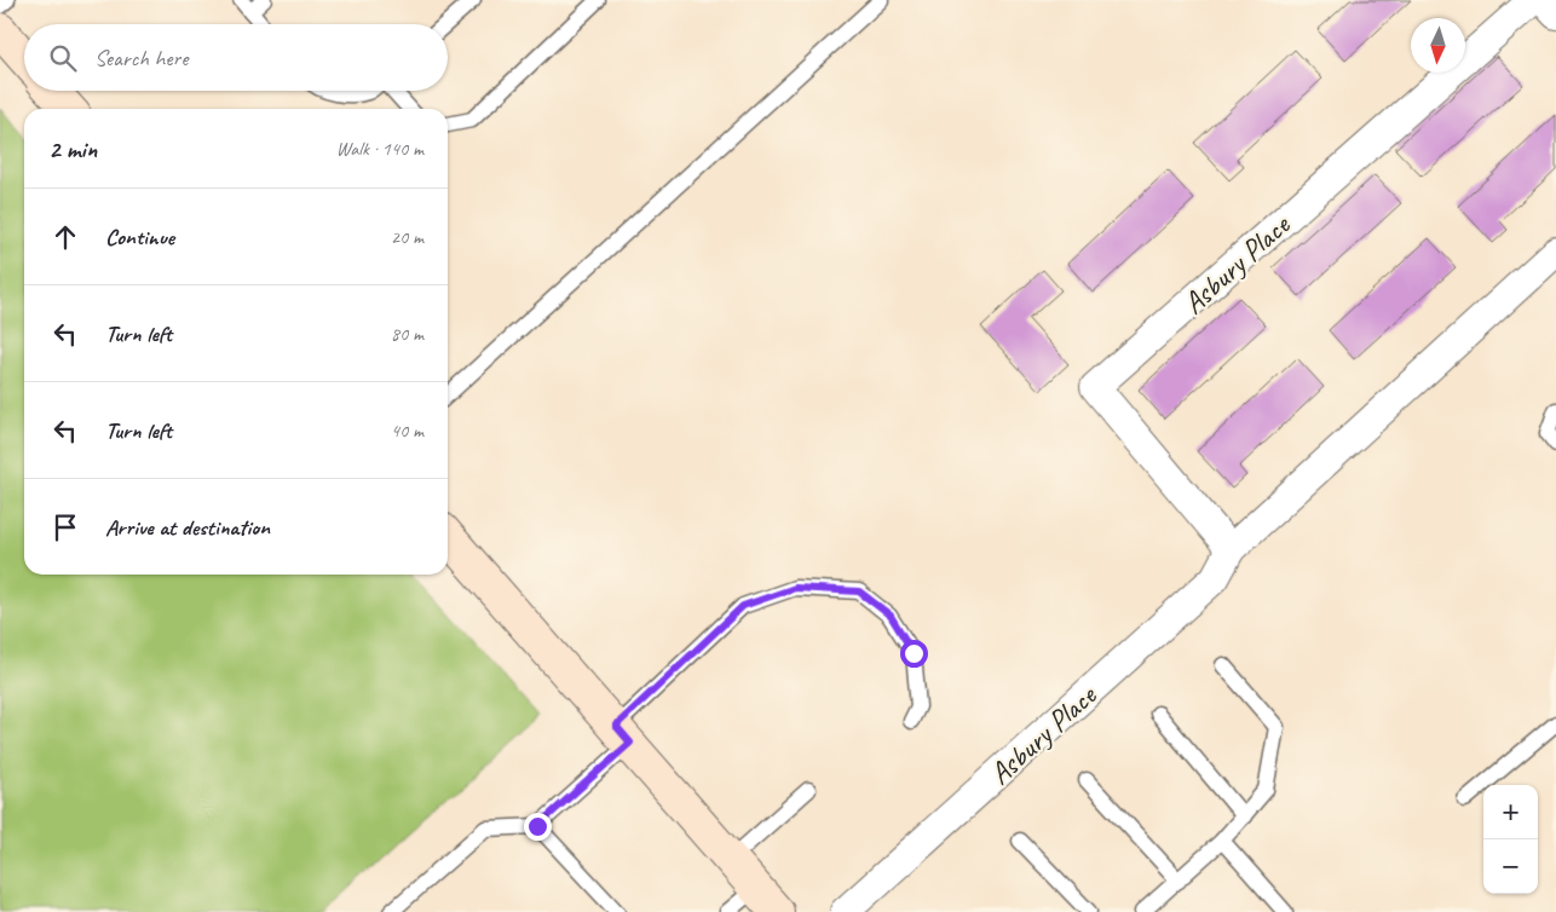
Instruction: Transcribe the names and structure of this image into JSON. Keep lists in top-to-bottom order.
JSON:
{
  "streets": {
    "street": ["Asbury Place"]
  },
  "north": "bottom",
  "page": {
    "search": "Search here",
    "heading": ["2 min", "Walk · 140 m"],
    "list": [
      ["Continue", "20 m"],
      ["Turn left", "80 m"],
      ["Turn left", "40 m"],
      "Arrive at destination"
    ],
    "map_buttons": ["+", "−"]
  }
}
